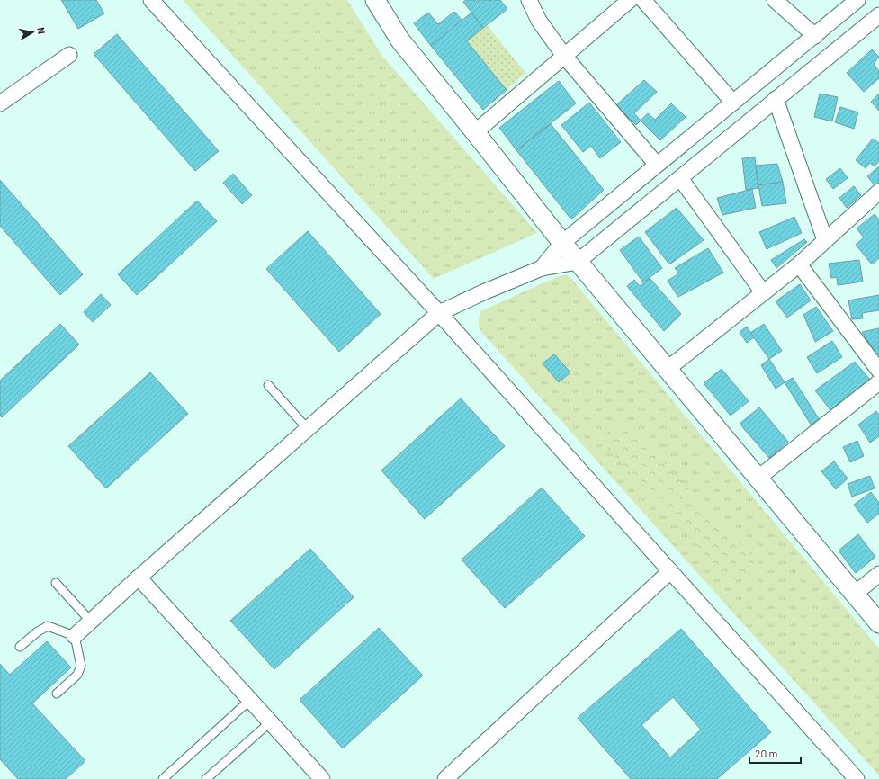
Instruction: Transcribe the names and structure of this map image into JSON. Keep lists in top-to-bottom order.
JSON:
{
  "scale_bar": "20 m",
  "north": "right"
}
